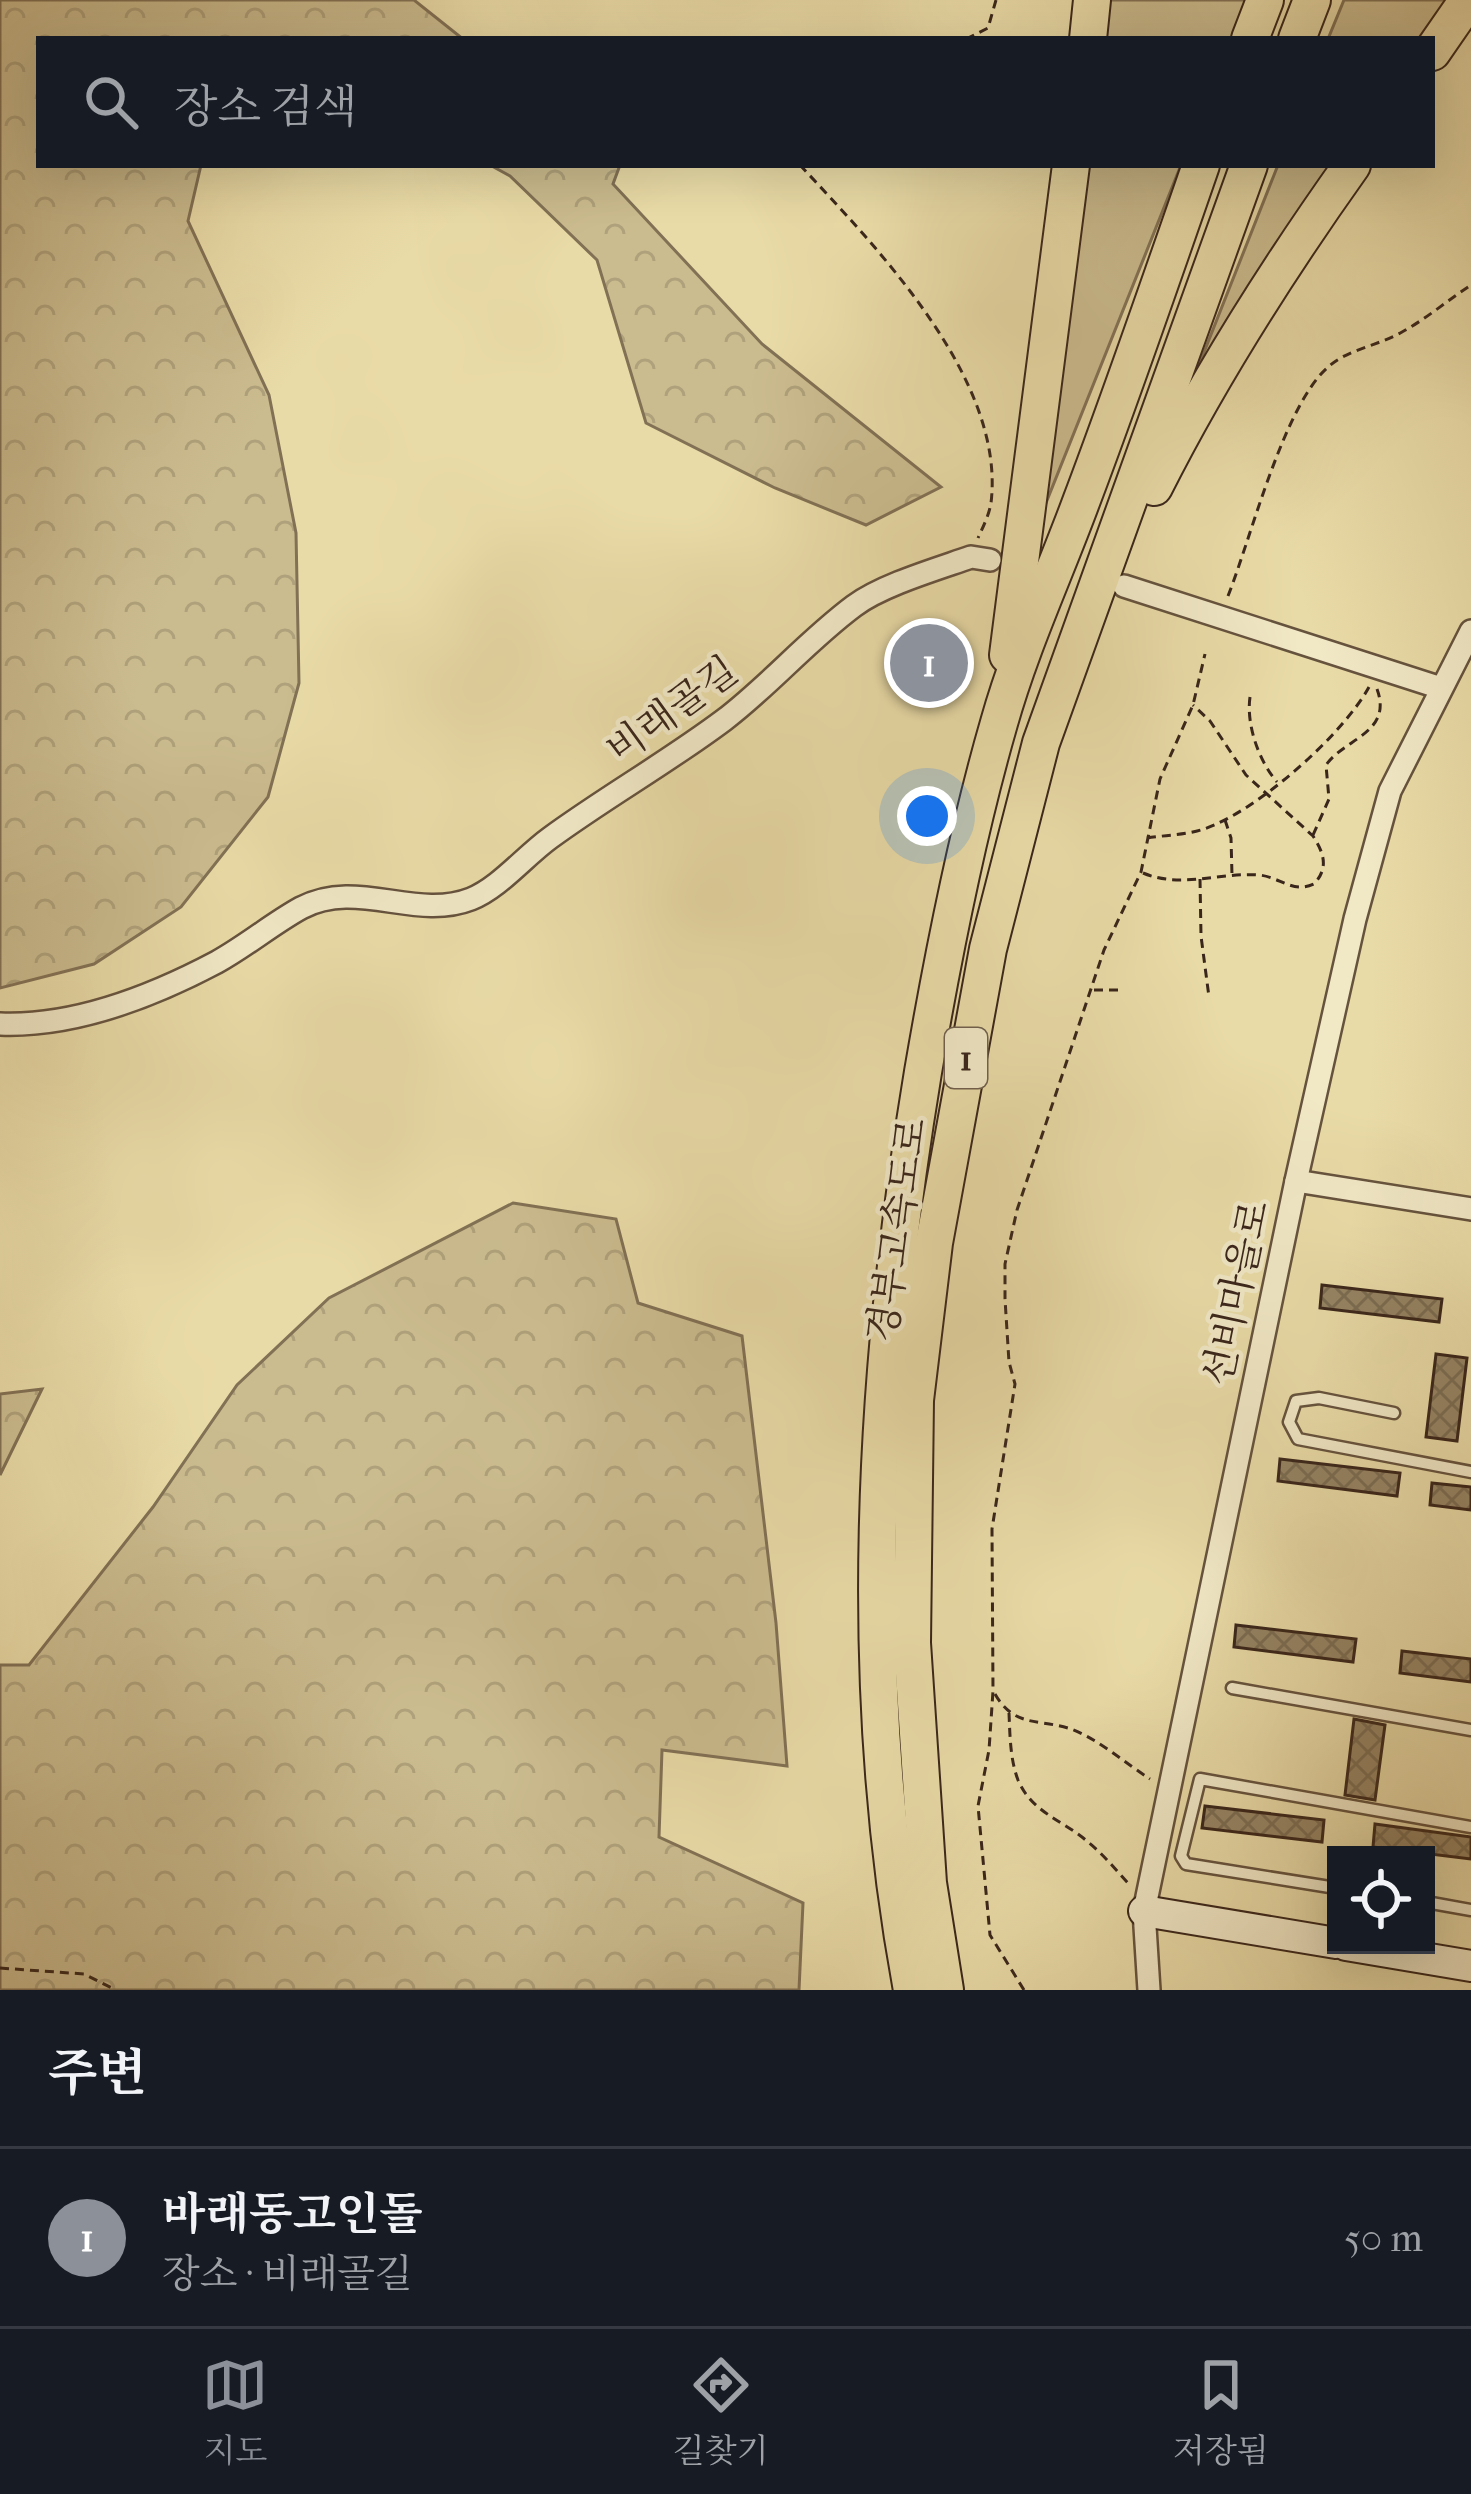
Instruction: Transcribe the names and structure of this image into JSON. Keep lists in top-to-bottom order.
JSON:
{
  "streets": {
    "highway": ["1", "경부고속도로"],
    "street": ["비래골길", "선비마을로"]
  },
  "page": {
    "search": "장소 검색",
    "pins": "1",
    "heading": "주변",
    "list": [
      {
        "mark": "1",
        "name": "바래동고인돌",
        "note": "장소 · 비래골길",
        "value": "50 m"
      }
    ],
    "nav": ["지도", "길찾기", "저장됨"]
  }
}
